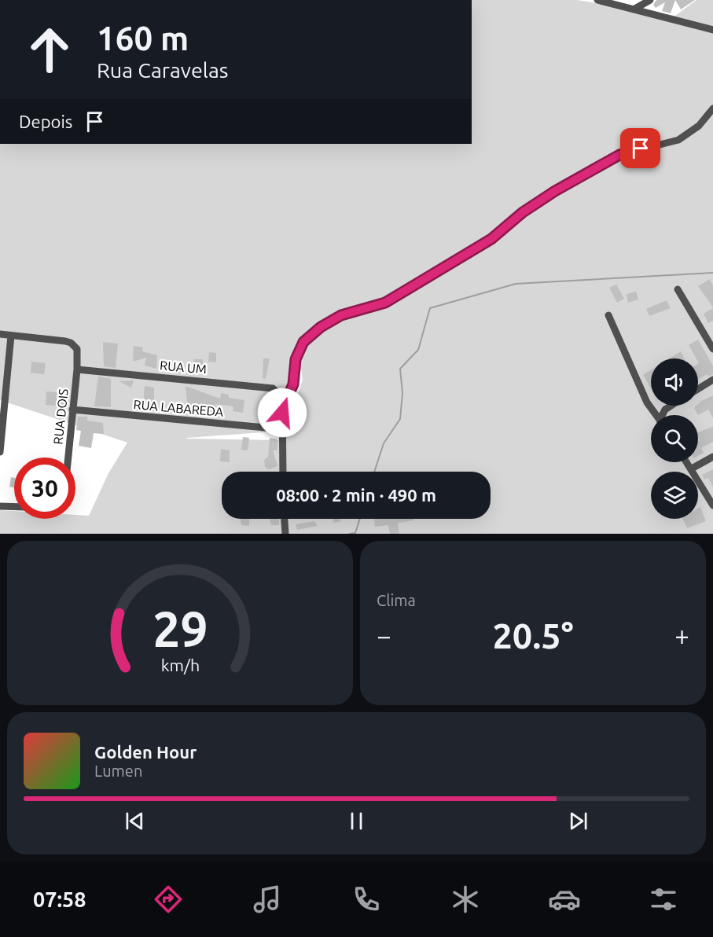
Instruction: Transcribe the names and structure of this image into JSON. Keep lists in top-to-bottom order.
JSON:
{
  "streets": {
    "street": ["RUA UM", "RUA LABAREDA", "RUA DOIS"]
  },
  "crossings": [
    ["RUA UM", "RUA DOIS"],
    ["RUA LABAREDA", "RUA DOIS"]
  ],
  "page": {
    "turn": ["160 m", "Rua Caravelas"],
    "then": "Depois",
    "limit": "30",
    "trip": "08:00 · 2 min · 490 m",
    "tile": "Clima",
    "heat": ["−", "20.5°", "+"],
    "song": ["Golden Hour", "Lumen"],
    "tabs": "07:58",
    "gauge": ["29", "km/h"]
  }
}
